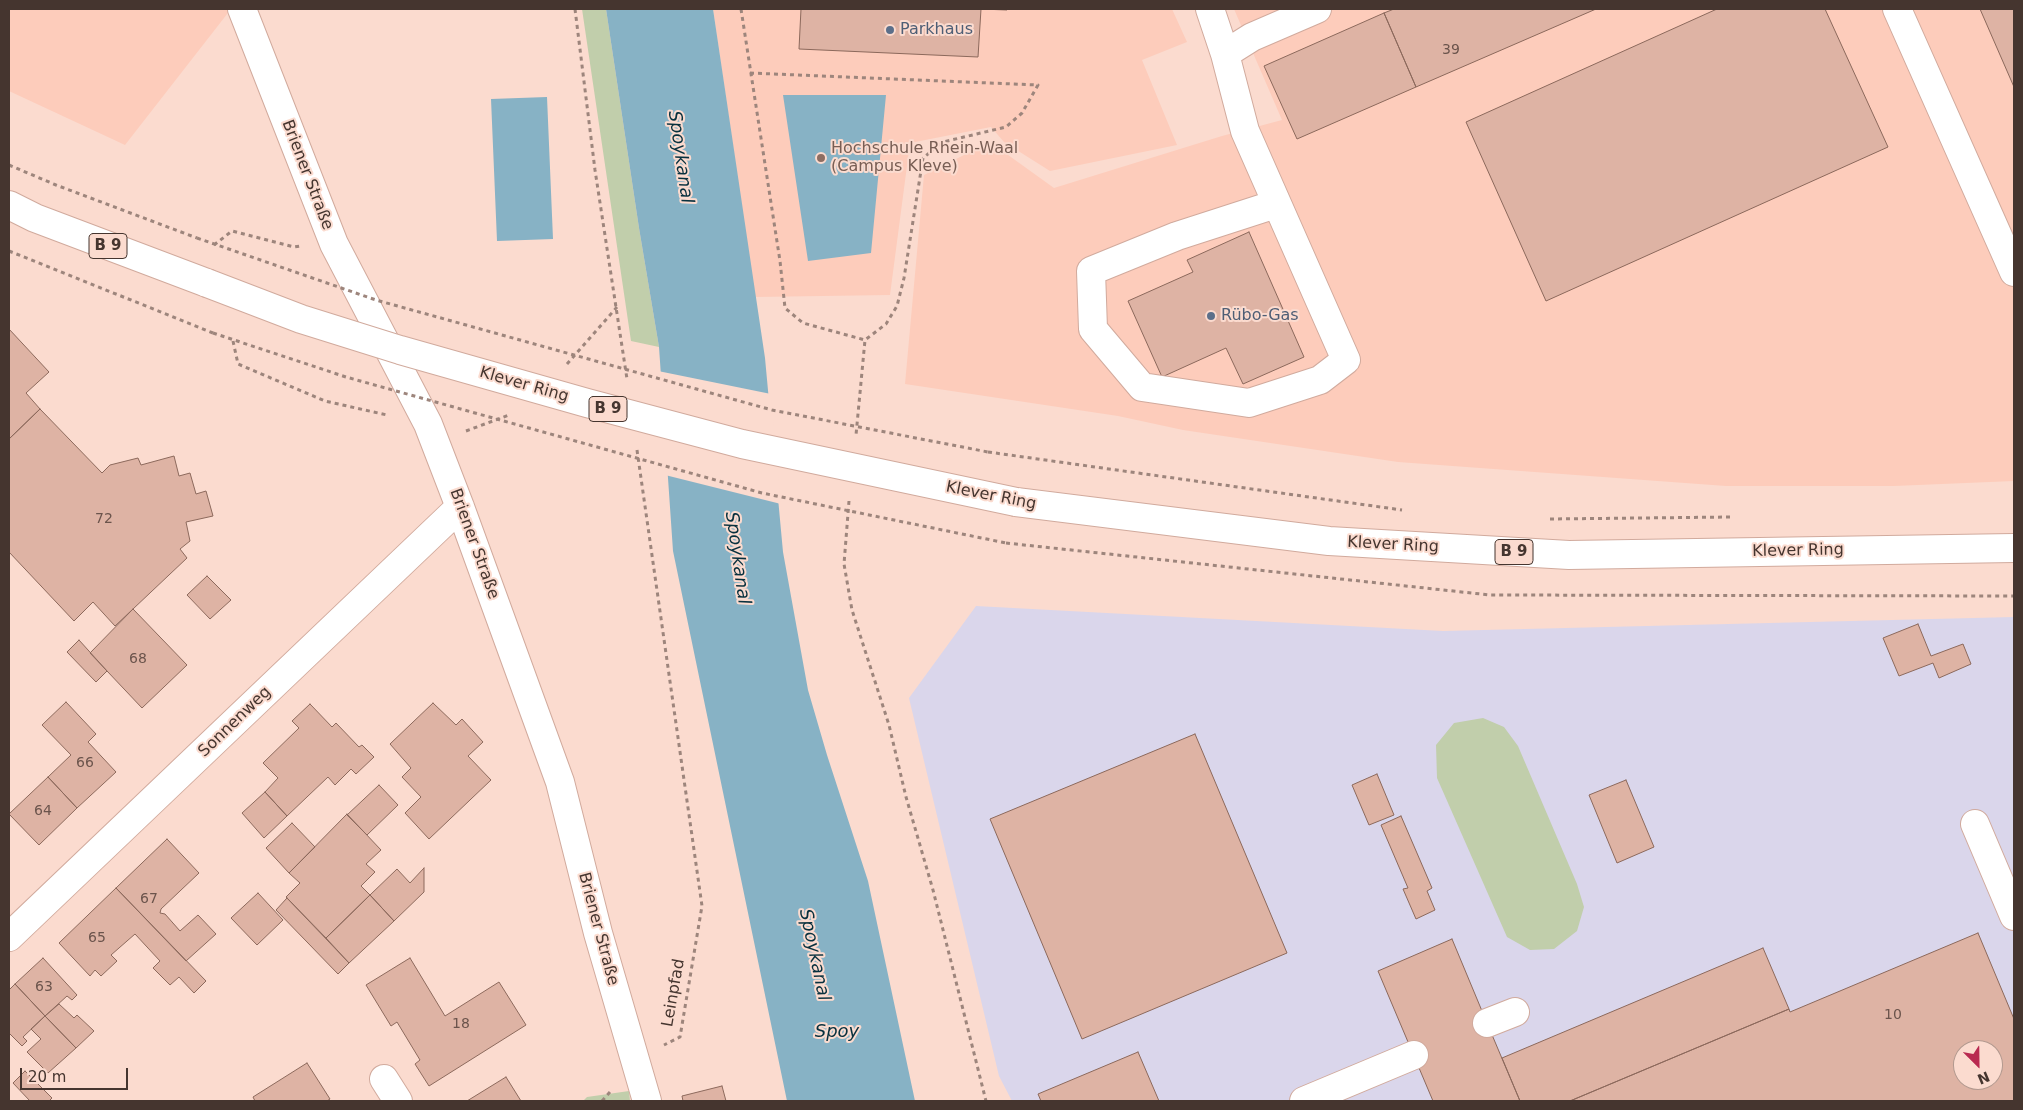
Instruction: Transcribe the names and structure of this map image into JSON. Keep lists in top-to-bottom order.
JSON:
{
  "streets": {
    "main road": [
      "Briener Straße",
      "B 9",
      "Klever Ring",
      "Sonnenweg"
    ],
    "path": ["Leinpfad"]
  },
  "crossings": [
    ["Briener Straße", "Sonnenweg"],
    ["Briener Straße", "Leinpfad"]
  ],
  "water": ["Spoykanal", "Spoy"],
  "places": ["Parkhaus", "Hochschule Rhein-Waal (Campus Kleve)", "Rübo-Gas"],
  "house_numbers": [
    "39",
    "72",
    "68",
    "66",
    "64",
    "67",
    "65",
    "63",
    "10",
    "18"
  ],
  "scale_bar": "20 m",
  "north": "bottom right"
}
